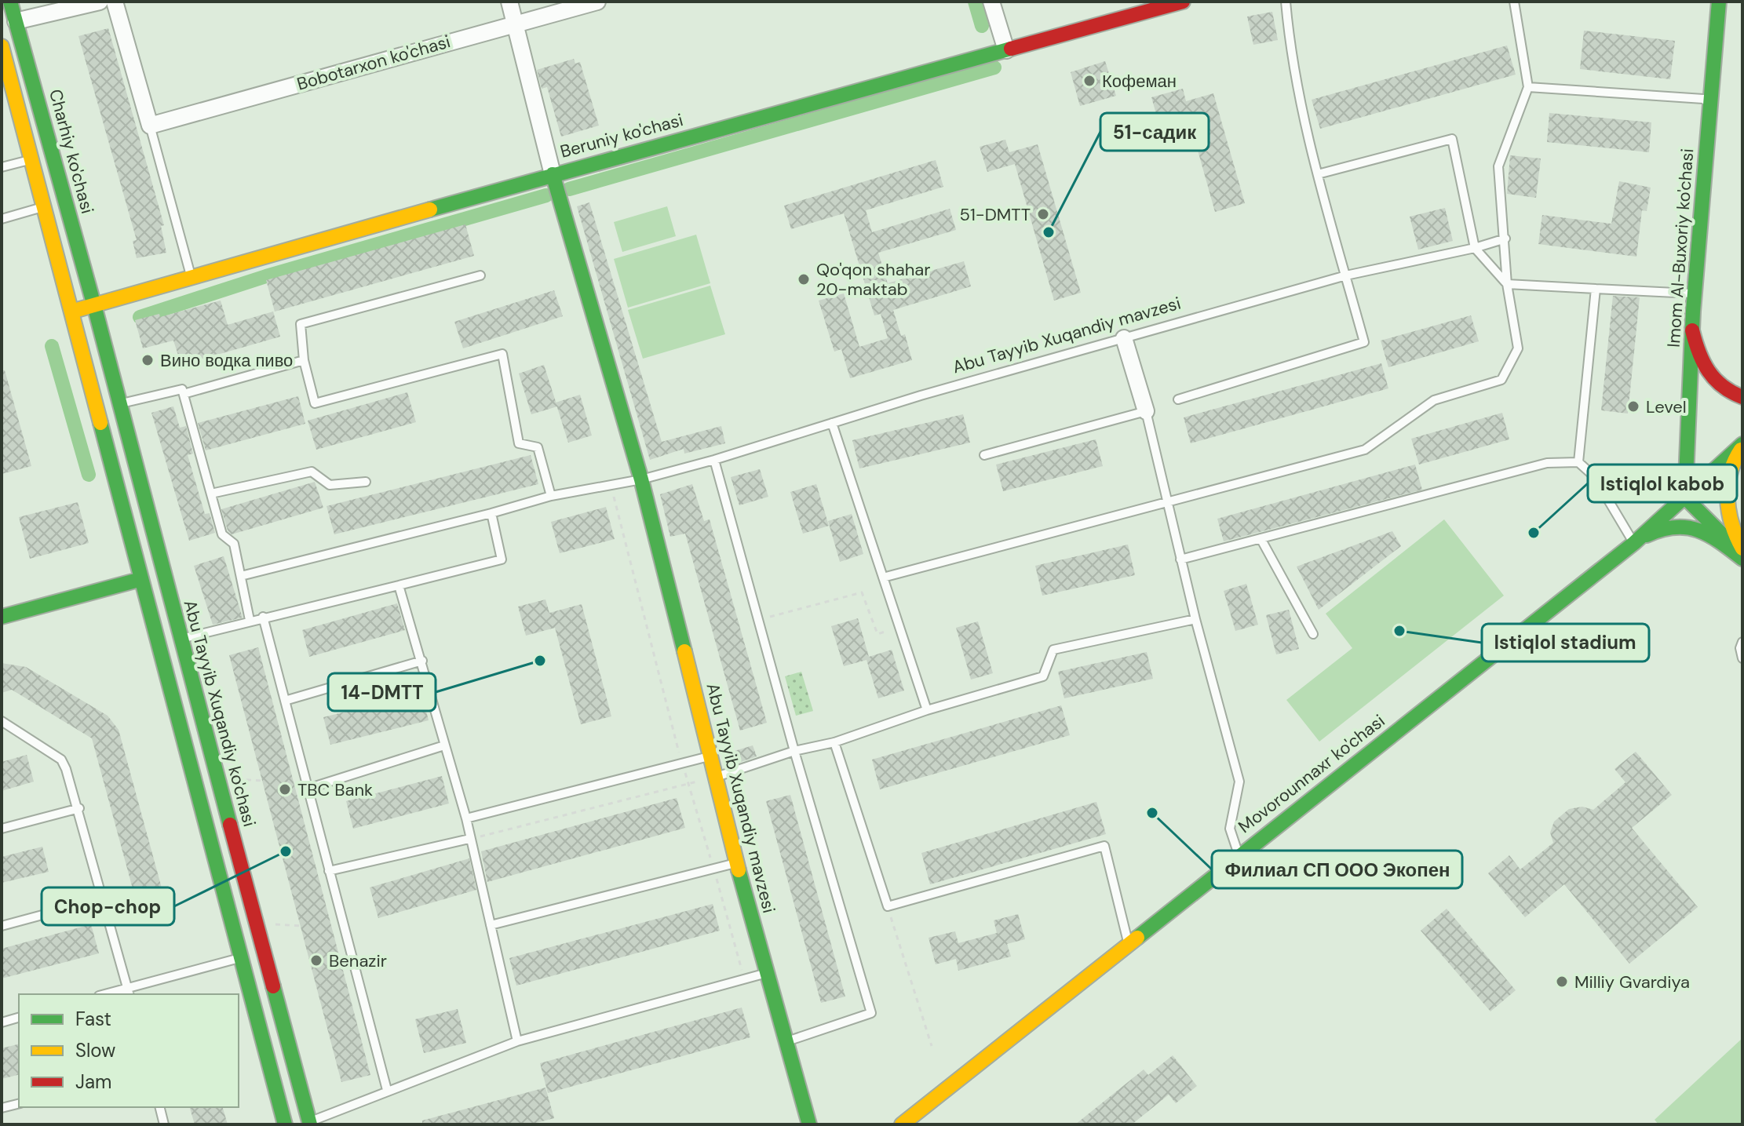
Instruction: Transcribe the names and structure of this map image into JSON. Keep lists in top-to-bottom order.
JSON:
{
  "streets": {
    "main road": [
      "Beruniy ko'chasi",
      "Charhiy ko'chasi",
      "Imom Al-Buxoriy ko'chasi",
      "Abu Tayyib Xuqandiy mavzesi",
      "Abu Tayyib Xuqandiy ko'chasi",
      "Movorounnaxr ko'chasi"
    ],
    "street": ["Bobotarxon ko'chasi"]
  },
  "crossings": [
    ["Beruniy ko'chasi", "Charhiy ko'chasi"],
    ["Beruniy ko'chasi", "Abu Tayyib Xuqandiy mavzesi"],
    ["Beruniy ko'chasi", "Abu Tayyib Xuqandiy ko'chasi"],
    ["Charhiy ko'chasi", "Abu Tayyib Xuqandiy ko'chasi"],
    ["Imom Al-Buxoriy ko'chasi", "Movorounnaxr ko'chasi"]
  ],
  "places": [
    "Кофеман",
    "51-DMTT",
    "51-садик",
    "Qo'qon shahar 20-maktab",
    "Вино водка пиво",
    "Level",
    "Istiqlol kabob",
    "Istiqlol stadium",
    "14-DMTT",
    "TBC Bank",
    "Филиал СП ООО Экопен",
    "Chop-chop",
    "Benazir",
    "Milliy Gvardiya"
  ],
  "legend": ["Fast", "Slow", "Jam"]
}
